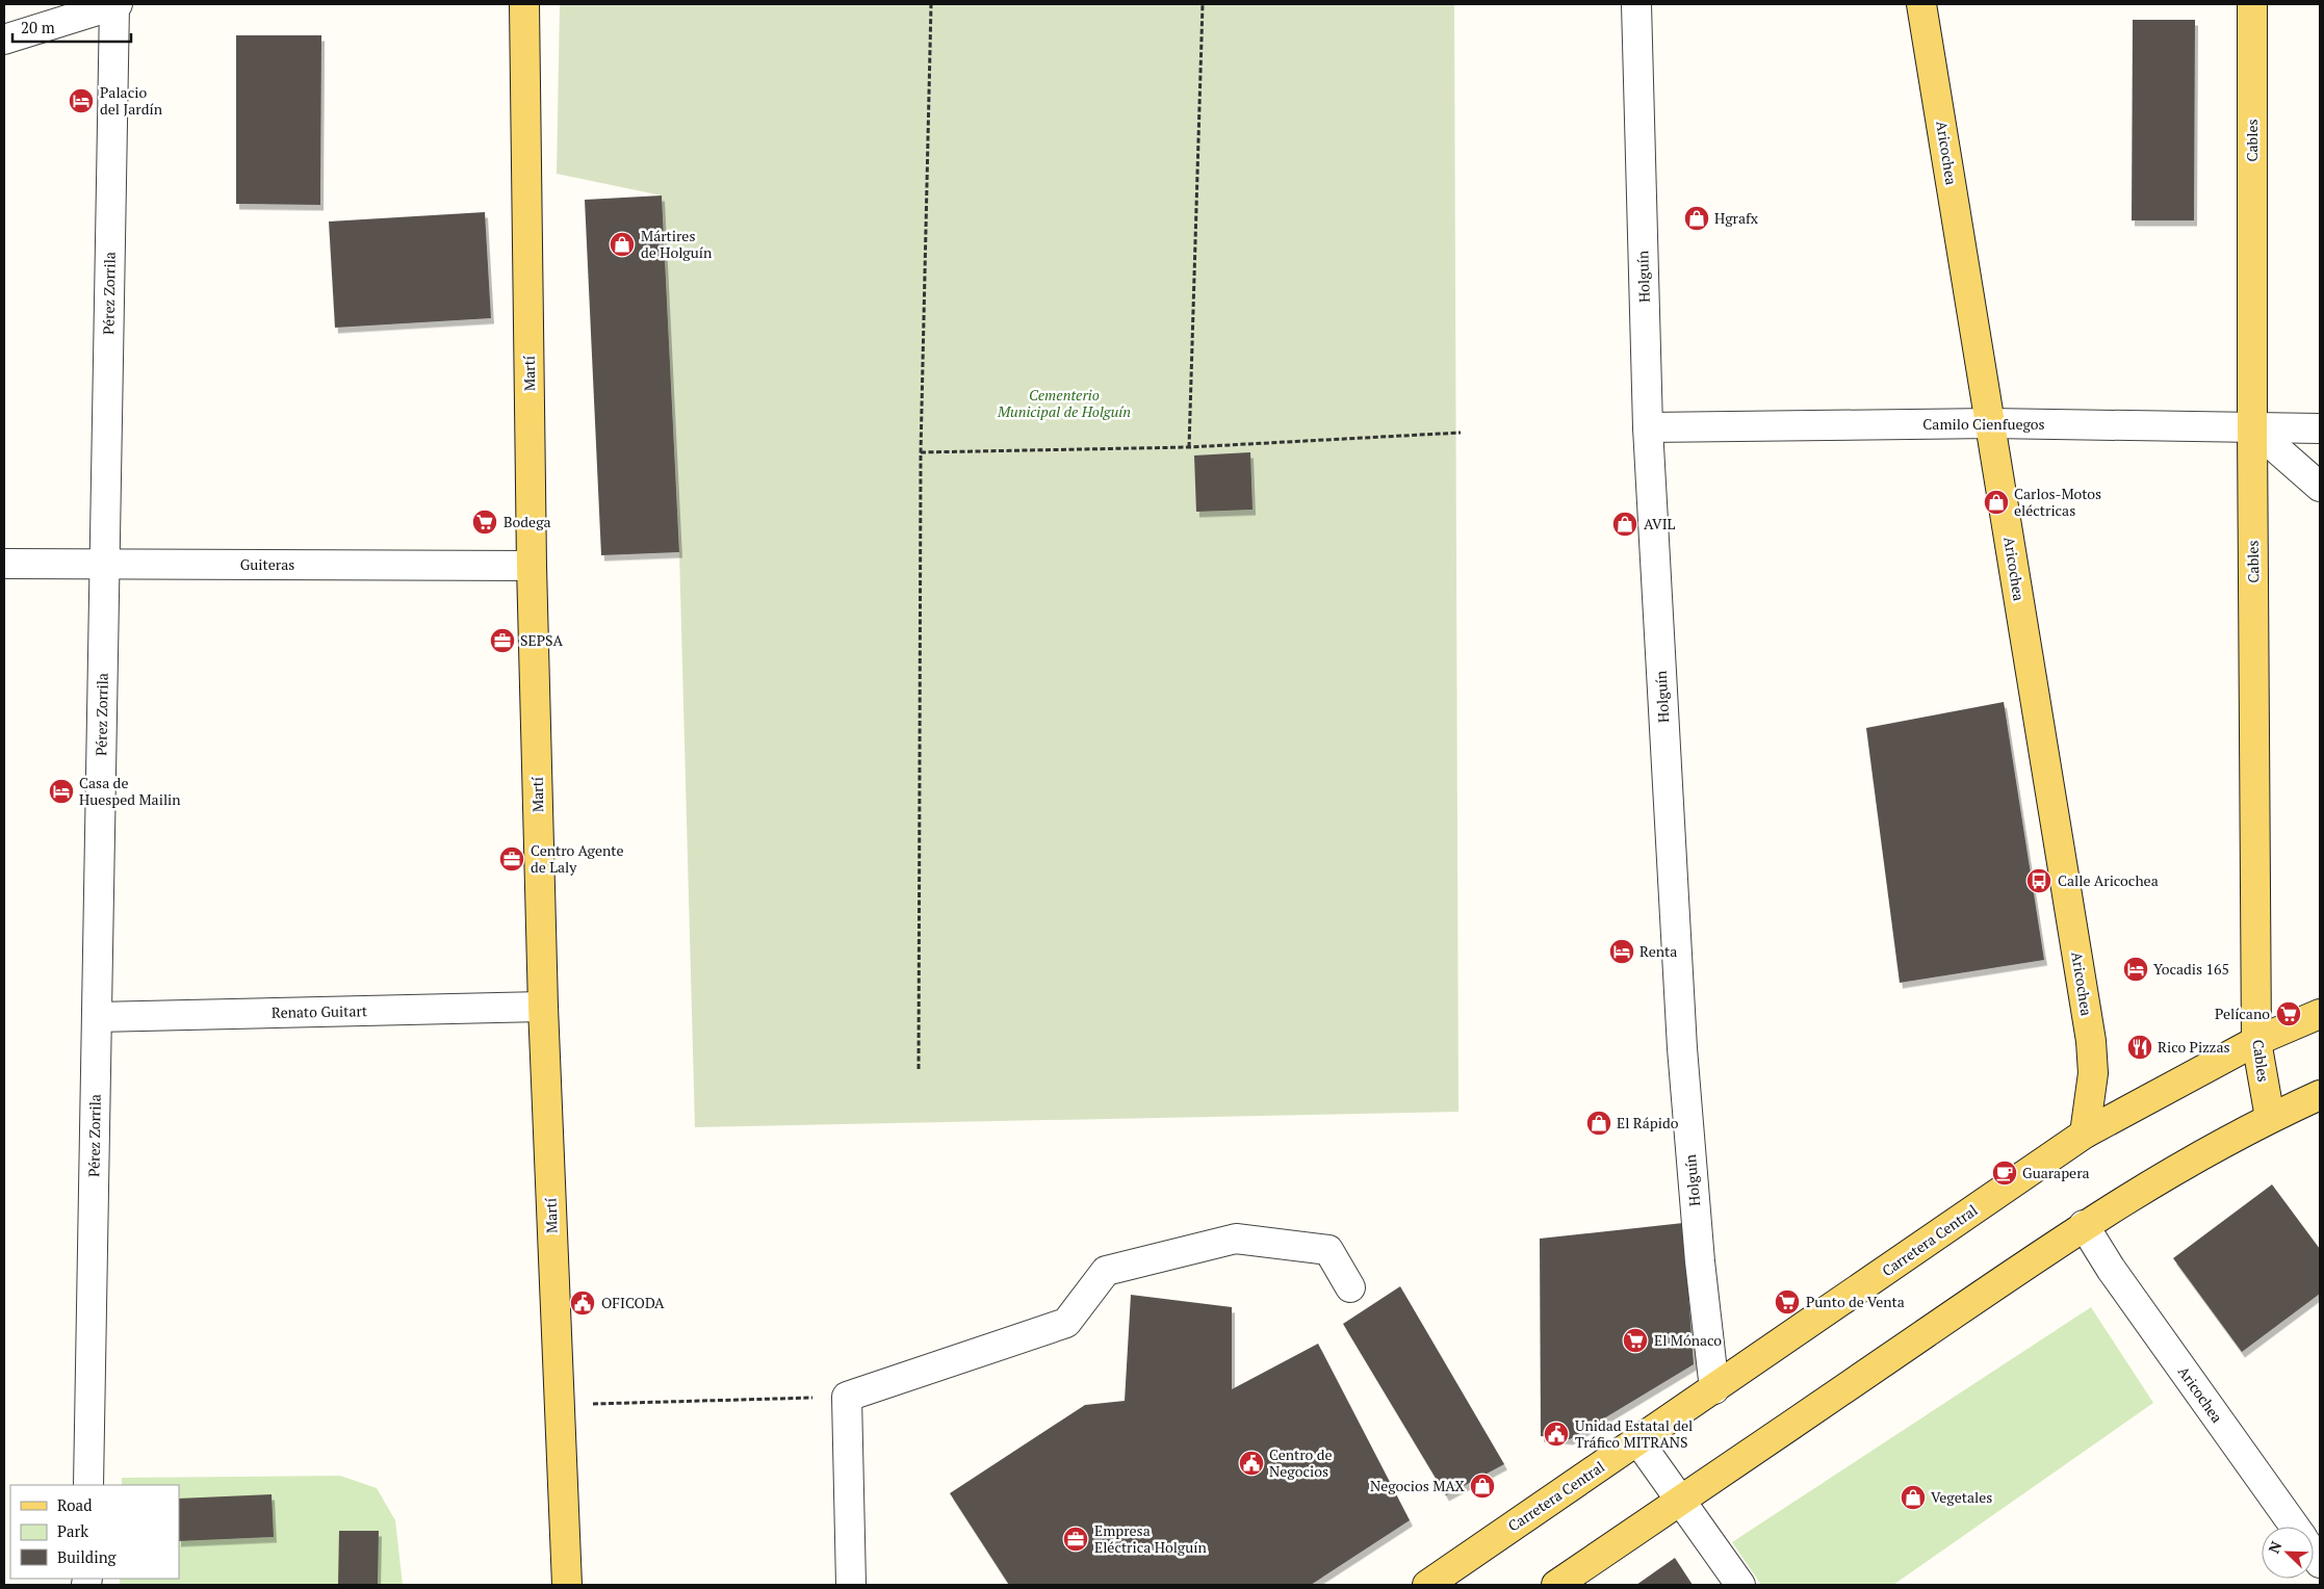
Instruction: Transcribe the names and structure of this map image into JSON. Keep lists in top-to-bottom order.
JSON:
{
  "streets": {
    "main road": [
      "Cables",
      "Aricochea",
      "Martí",
      "Carretera Central"
    ],
    "street": [
      "Holguín",
      "Pérez Zorrila",
      "Camilo Cienfuegos",
      "Guiteras",
      "Renato Guitart"
    ]
  },
  "crossings": [
    ["Cables", "Camilo Cienfuegos"],
    ["Cables", "Carretera Central"],
    ["Aricochea", "Camilo Cienfuegos"],
    ["Aricochea", "Carretera Central"],
    ["Holguín", "Camilo Cienfuegos"],
    ["Holguín", "Carretera Central"],
    ["Pérez Zorrila", "Guiteras"],
    ["Pérez Zorrila", "Renato Guitart"],
    ["Martí", "Guiteras"],
    ["Martí", "Renato Guitart"]
  ],
  "parks": ["Cementerio Municipal de Holguín"],
  "places": {
    "hotel": [
      "Palacio del Jardín",
      "Casa de Huesped Mailin",
      "Renta",
      "Yocadis 165"
    ],
    "shop": [
      "Hgrafx",
      "Mártires de Holguín",
      "Carlos-Motos eléctricas",
      "AVIL",
      "El Rápido",
      "Negocios MAX",
      "Vegetales"
    ],
    "supermarket": [
      "Bodega",
      "Pelícano",
      "Punto de Venta",
      "El Mónaco"
    ],
    "office": ["SEPSA", "Centro Agente de Laly", "Empresa Eléctrica Holguín"],
    "bus stop": ["Calle Aricochea"],
    "restaurant": ["Rico Pizzas"],
    "cafe": ["Guarapera"],
    "public building": ["OFICODA", "Unidad Estatal del Tráfico MITRANS", "Centro de Negocios"]
  },
  "legend": ["Road", "Park", "Building"],
  "scale_bar": "20 m",
  "north": "top left"
}
